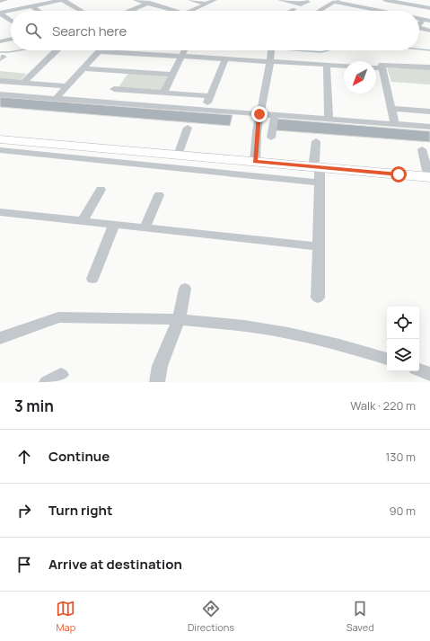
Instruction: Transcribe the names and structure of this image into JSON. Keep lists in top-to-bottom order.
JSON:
{
  "north": "bottom left",
  "page": {
    "search": "Search here",
    "heading": ["3 min", "Walk · 220 m"],
    "list": [
      ["Continue", "130 m"],
      ["Turn right", "90 m"],
      "Arrive at destination"
    ],
    "nav": ["Map", "Directions", "Saved"]
  }
}
